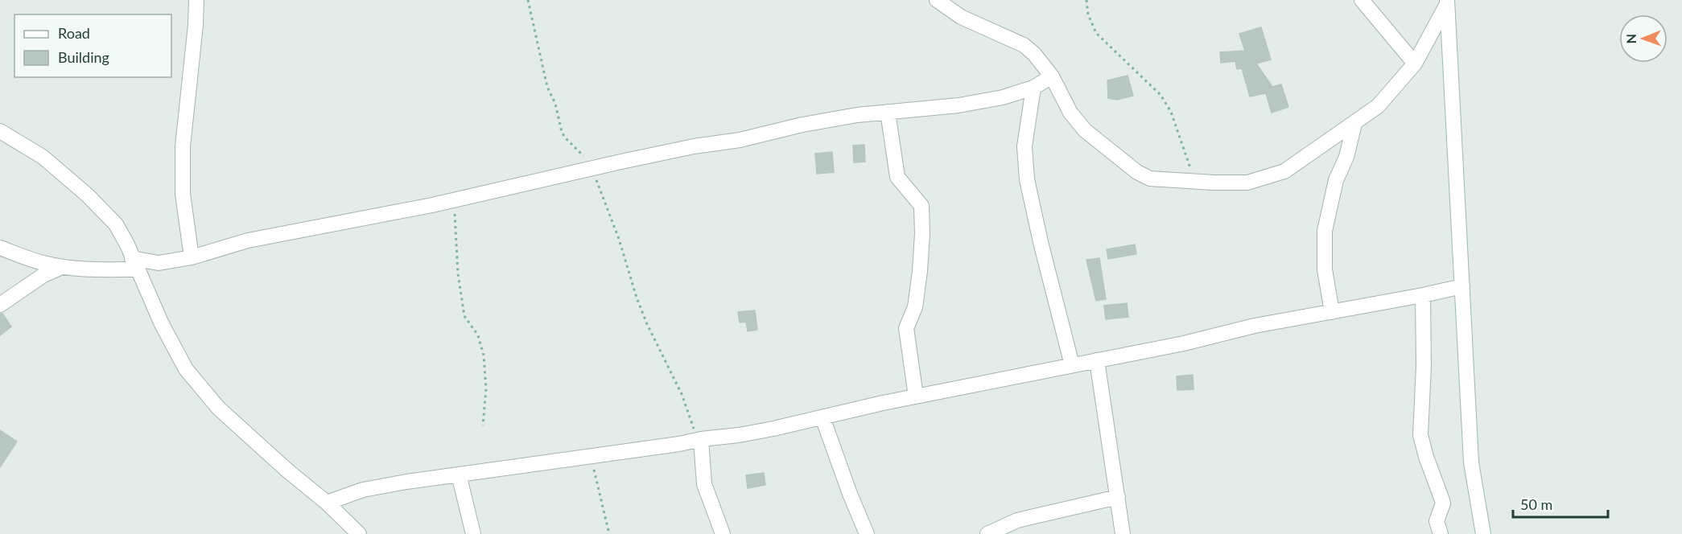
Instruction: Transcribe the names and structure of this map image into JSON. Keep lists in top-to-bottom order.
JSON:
{
  "legend": ["Road", "Building"],
  "scale_bar": "50 m",
  "north": "left"
}
